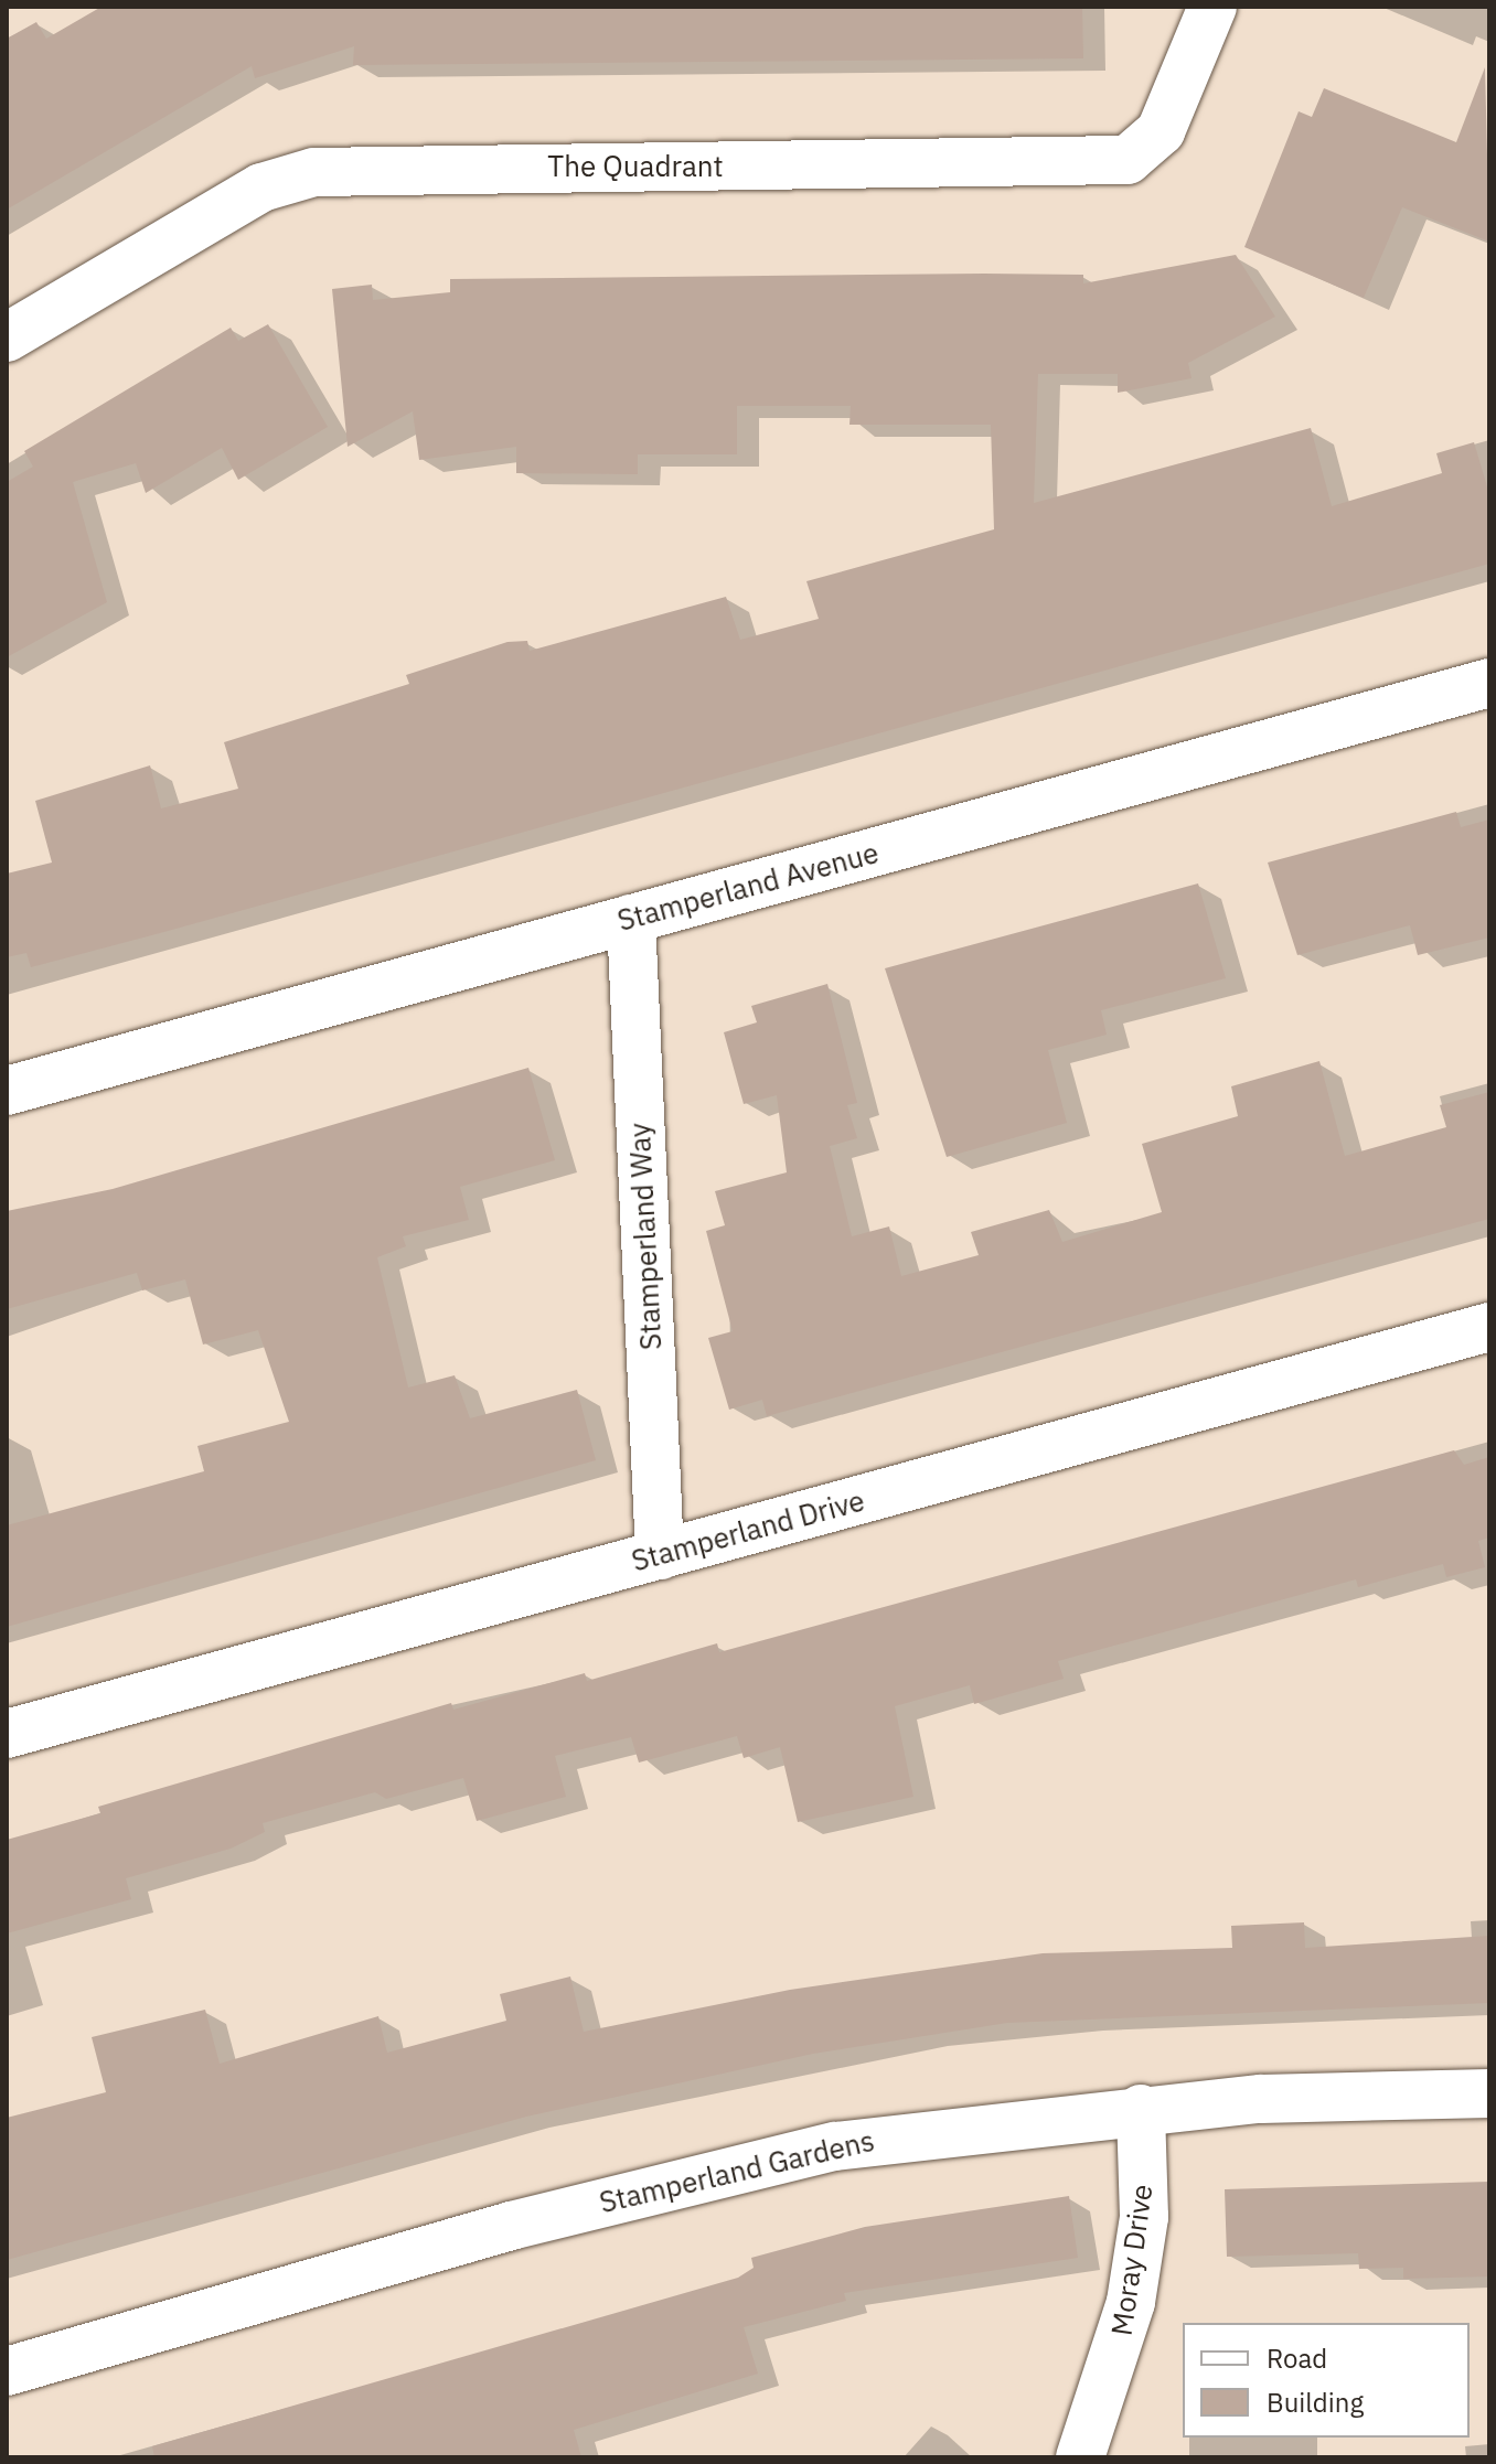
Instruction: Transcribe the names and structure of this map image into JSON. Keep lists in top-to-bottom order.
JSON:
{
  "streets": {
    "street": [
      "The Quadrant",
      "Stamperland Avenue",
      "Stamperland Way",
      "Stamperland Drive",
      "Stamperland Gardens",
      "Moray Drive"
    ]
  },
  "crossings": [
    ["Stamperland Avenue", "Stamperland Way"],
    ["Stamperland Way", "Stamperland Drive"],
    ["Stamperland Gardens", "Moray Drive"]
  ],
  "legend": ["Road", "Building"]
}
